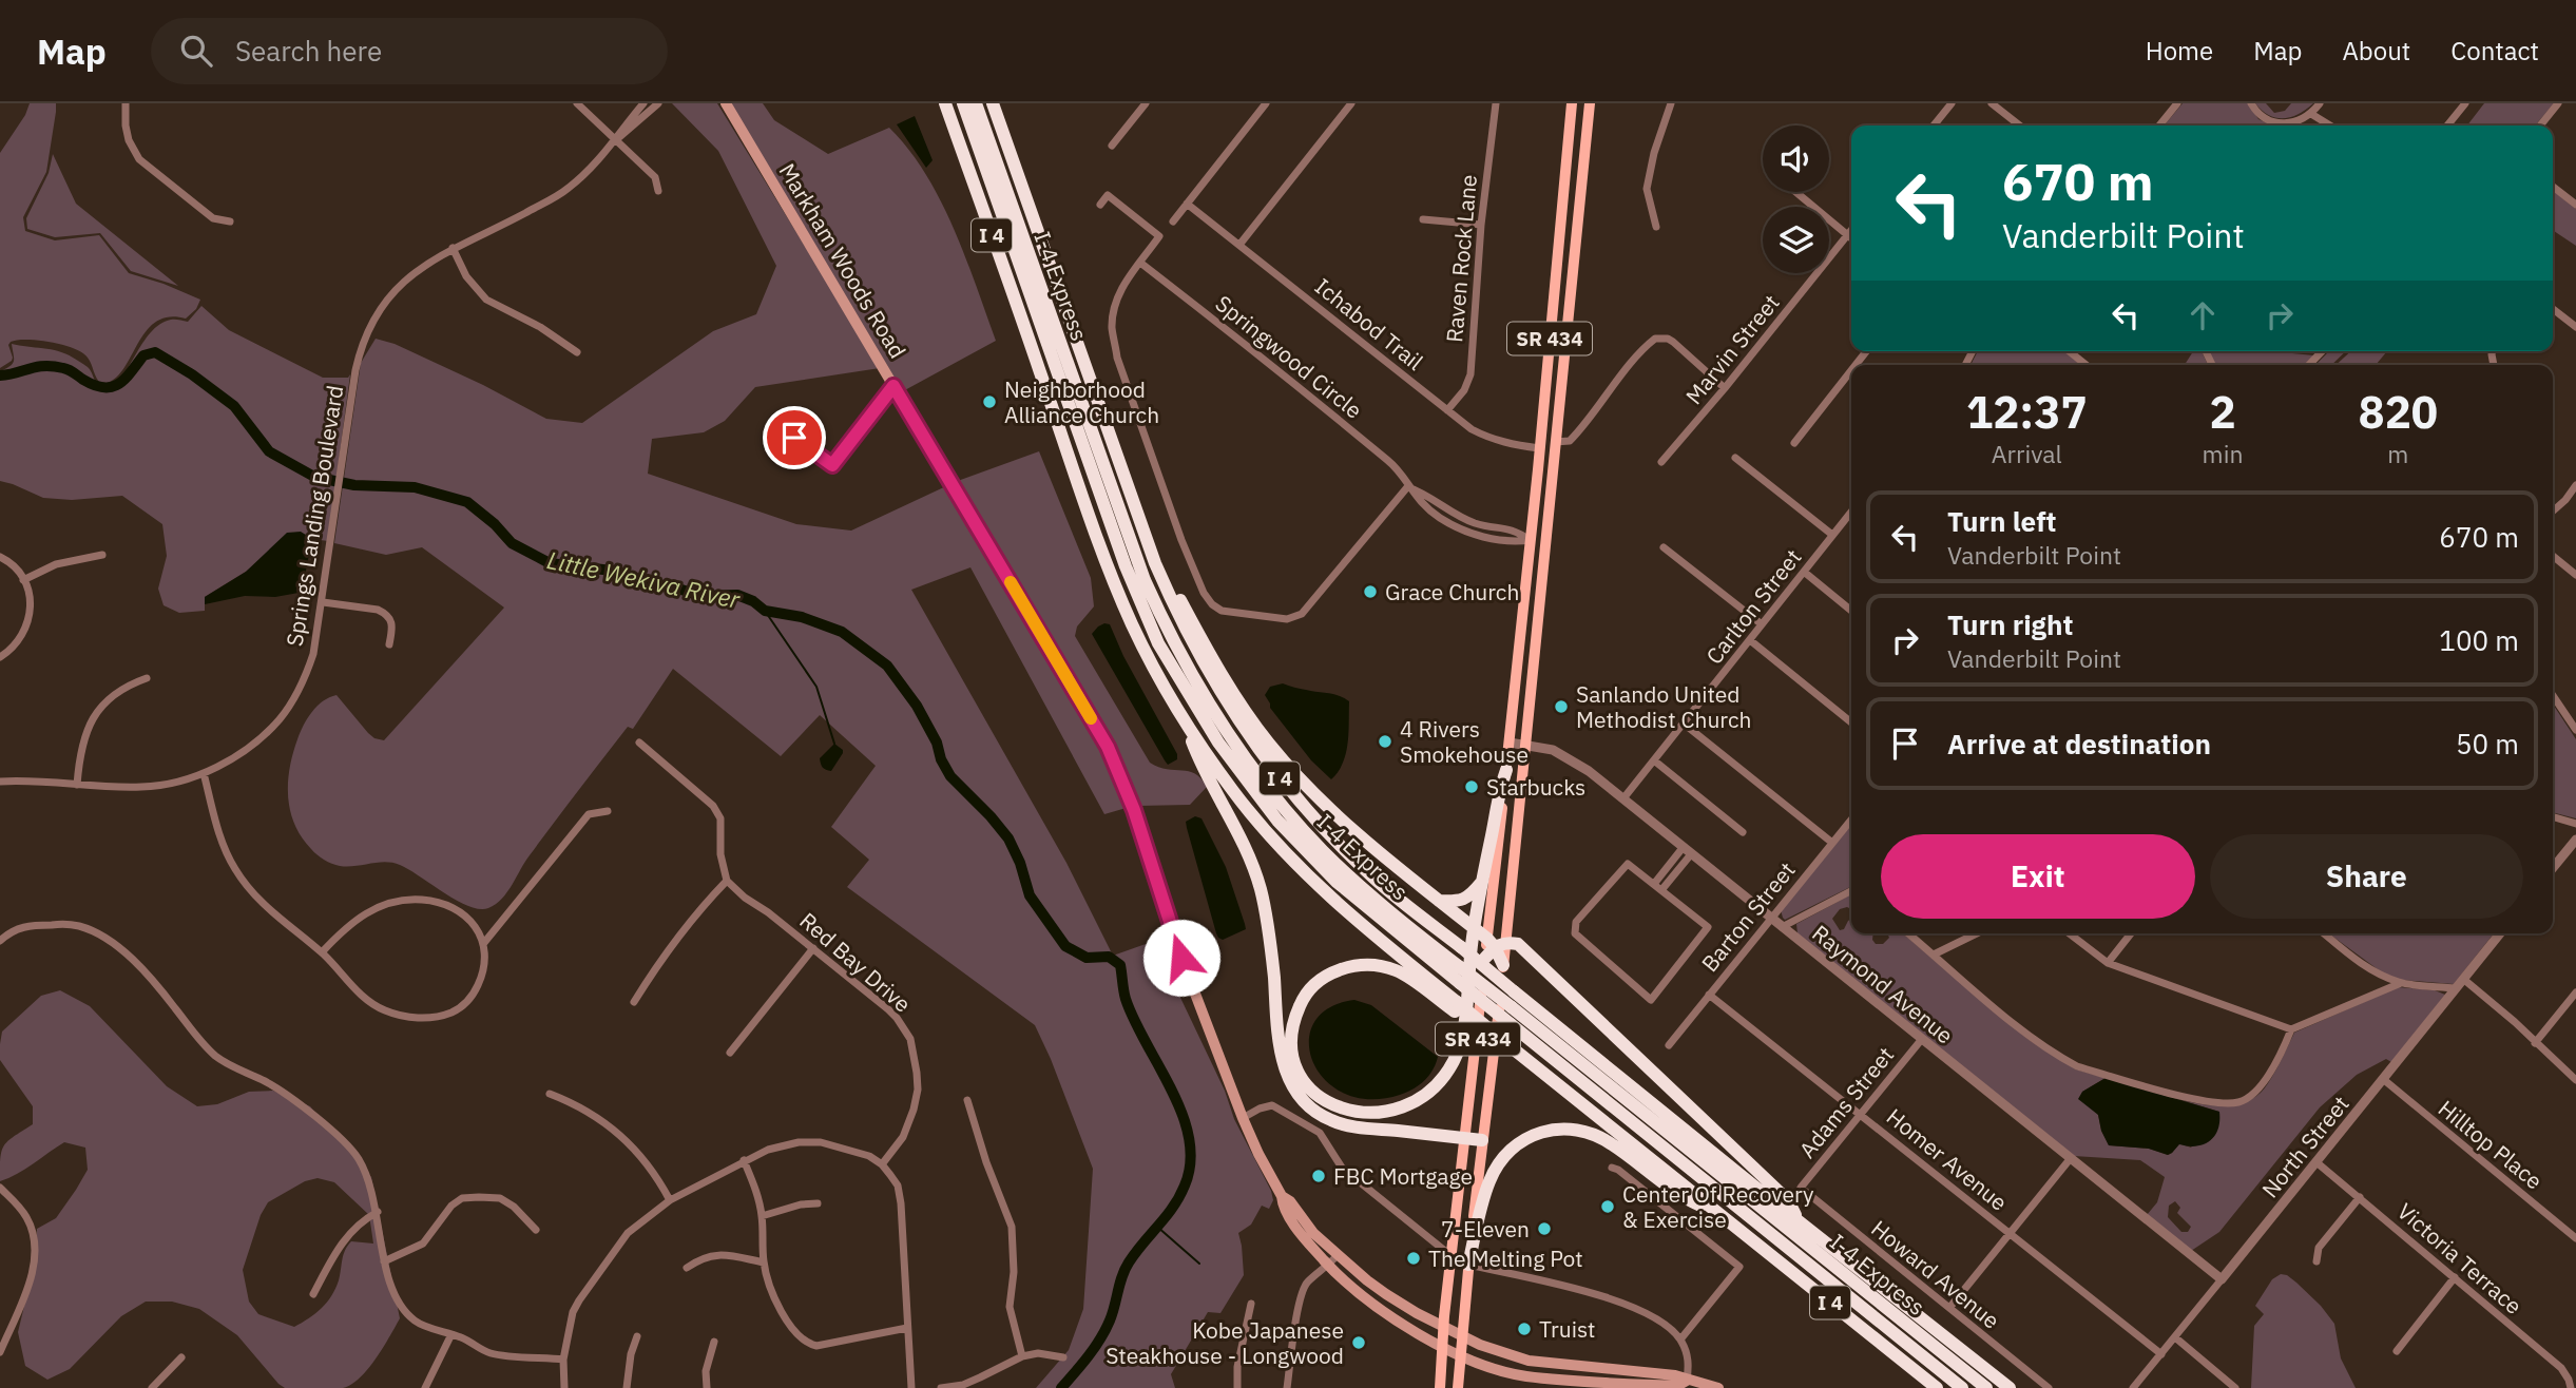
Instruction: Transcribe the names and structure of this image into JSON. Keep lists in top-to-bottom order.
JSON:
{
  "streets": {
    "highway": ["I 4", "I-4 Express"],
    "main road": ["Markham Woods Road", "SR 434"],
    "street": [
      "Raven Rock Lane",
      "Ichabod Trail",
      "Marvin Street",
      "Springwood Circle",
      "Springs Landing Boulevard",
      "Carlton Street",
      "Barton Street",
      "Red Bay Drive",
      "Raymond Avenue",
      "Adams Street",
      "Hilltop Place",
      "North Street",
      "Homer Avenue",
      "Victoria Terrace",
      "Howard Avenue"
    ]
  },
  "crossings": [
    ["Raven Rock Lane", "Ichabod Trail"],
    ["Markham Woods Road", "SR 434"],
    ["Ichabod Trail", "SR 434"],
    ["SR 434", "Springwood Circle"],
    ["SR 434", "Raymond Avenue"],
    ["Carlton Street", "Raymond Avenue"],
    ["Barton Street", "Raymond Avenue"],
    ["Barton Street", "Homer Avenue"],
    ["Raymond Avenue", "Adams Street"],
    ["Raymond Avenue", "North Street"],
    ["Adams Street", "Homer Avenue"],
    ["Adams Street", "Howard Avenue"],
    ["Hilltop Place", "North Street"],
    ["North Street", "Homer Avenue"],
    ["North Street", "Victoria Terrace"]
  ],
  "water": ["Little Wekiva River"],
  "places": [
    "Neighborhood Alliance Church",
    "Grace Church",
    "Sanlando United Methodist Church",
    "4 Rivers Smokehouse",
    "Starbucks",
    "FBC Mortgage",
    "Center Of Recovery & Exercise",
    "7-Eleven",
    "The Melting Pot",
    "Truist",
    "Kobe Japanese Steakhouse - Longwood"
  ],
  "page": {
    "header": "Map",
    "search": "Search here",
    "nav": [
      "Home",
      "Map",
      "About",
      "Contact"
    ],
    "turn": ["670 m", "Vanderbilt Point"],
    "eta": [
      "12:37",
      "Arrival",
      "2",
      "min",
      "820",
      "m"
    ],
    "list": [
      {
        "name": "Turn left",
        "note": "Vanderbilt Point",
        "value": "670 m"
      },
      {
        "name": "Turn right",
        "note": "Vanderbilt Point",
        "value": "100 m"
      },
      {
        "name": "Arrive at destination",
        "value": "50 m"
      }
    ],
    "buttons": ["Exit", "Share"]
  }
}
